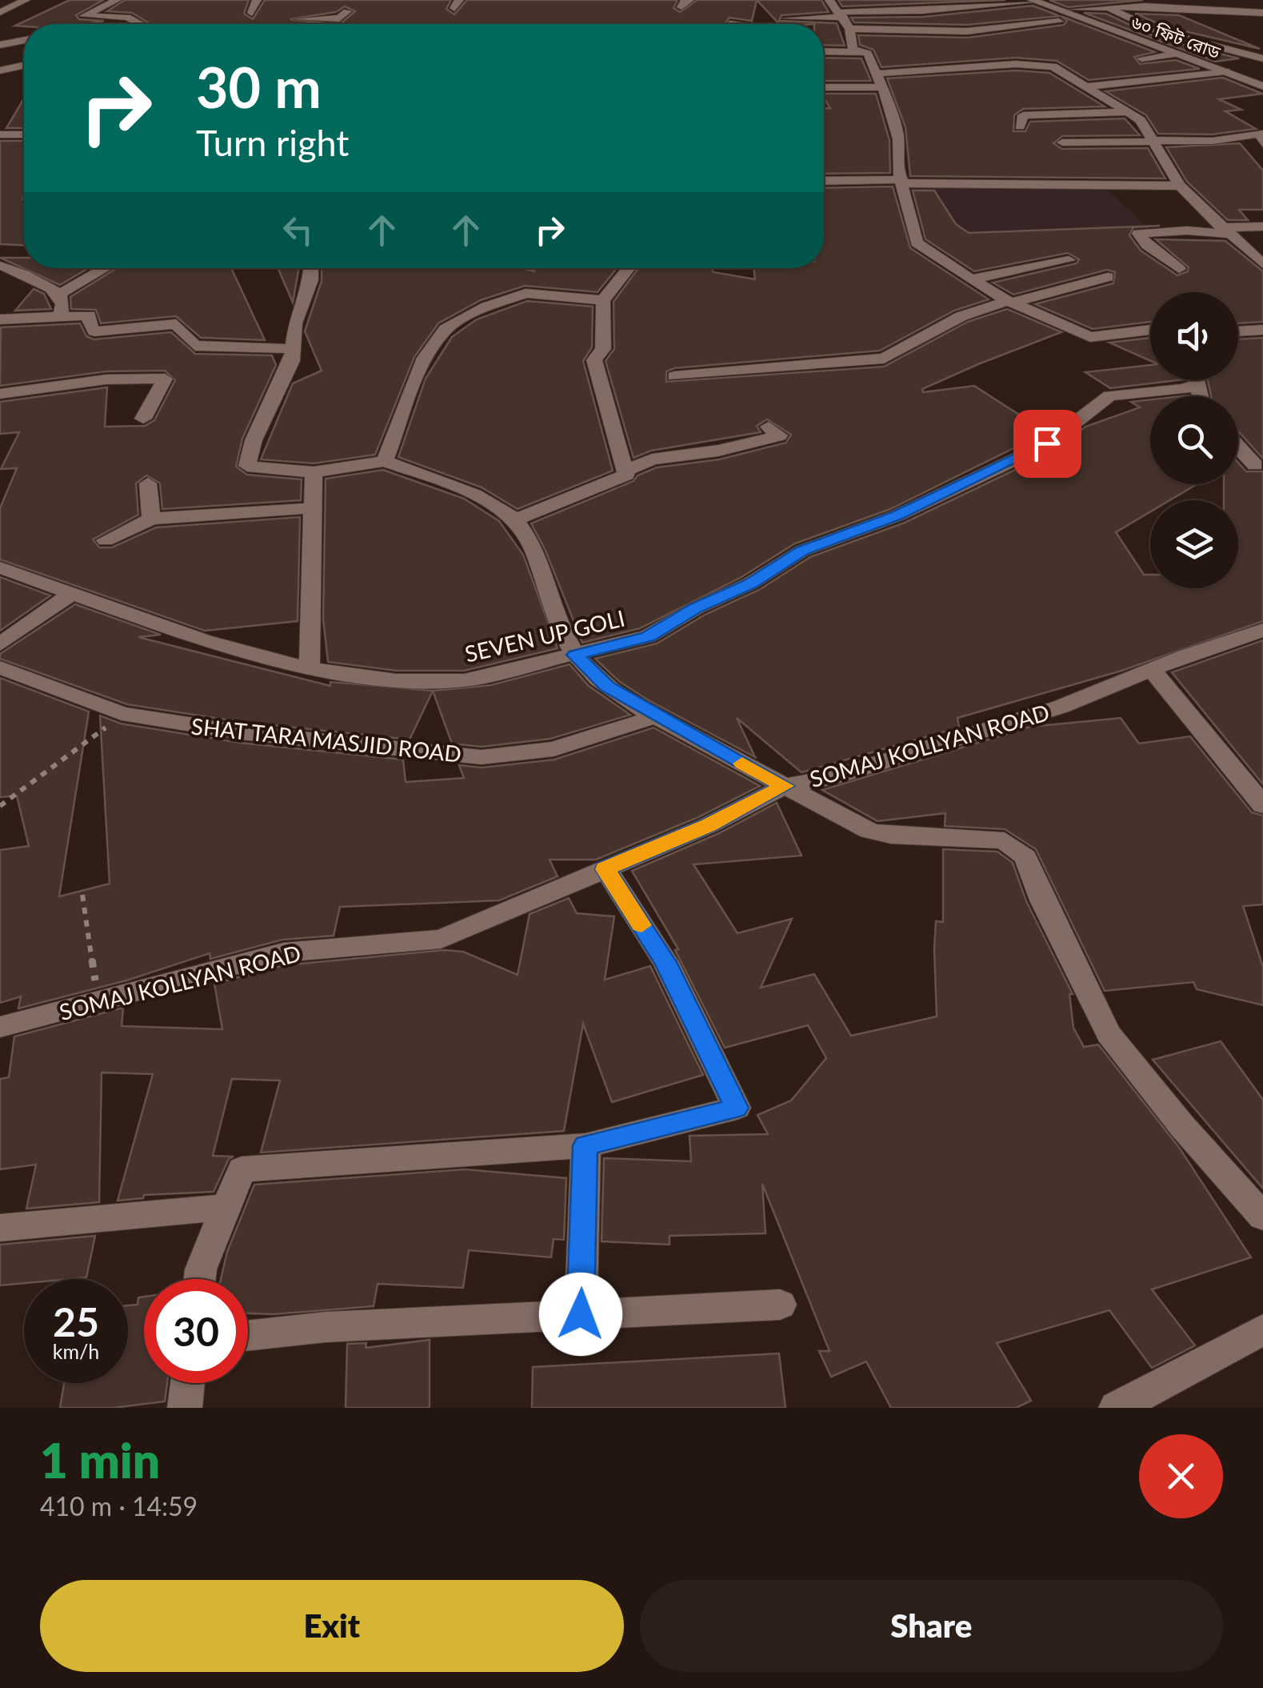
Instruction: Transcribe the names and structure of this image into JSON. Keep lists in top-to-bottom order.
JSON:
{
  "streets": {
    "street": [
      "৬০ ফিট রোড",
      "SEVEN UP GOLI",
      "SHAT TARA MASJID ROAD",
      "SOMAJ KOLLYAN ROAD"
    ]
  },
  "page": {
    "turn": ["30 m", "Turn right"],
    "speed": "25 km/h",
    "limit": "30",
    "heading": ["1 min", "410 m · 14:59"],
    "buttons": ["Exit", "Share"]
  }
}
